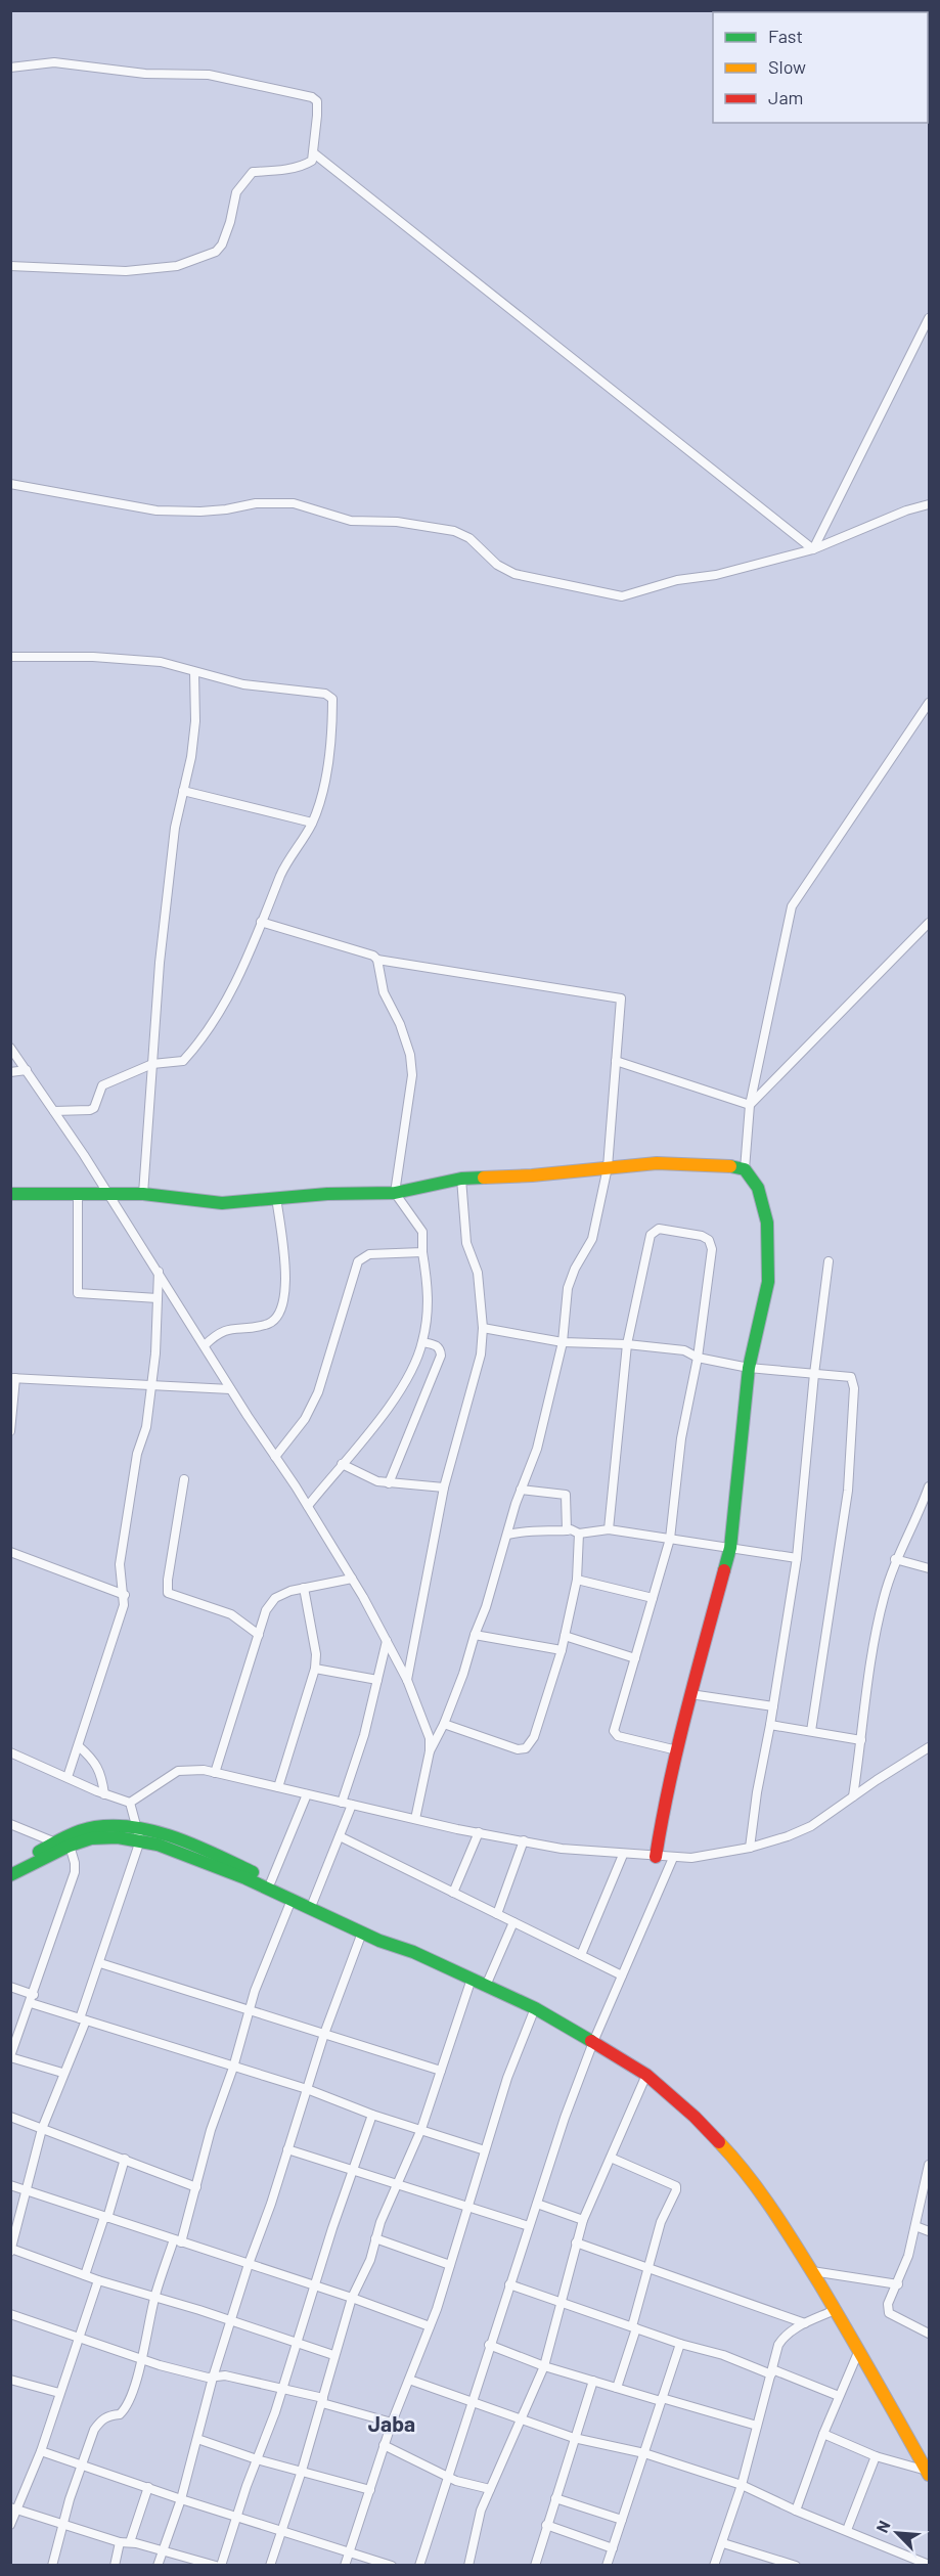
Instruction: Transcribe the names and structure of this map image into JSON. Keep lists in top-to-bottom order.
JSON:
{
  "districts": ["Jaba"],
  "legend": ["Fast", "Slow", "Jam"],
  "north": "top left"
}
